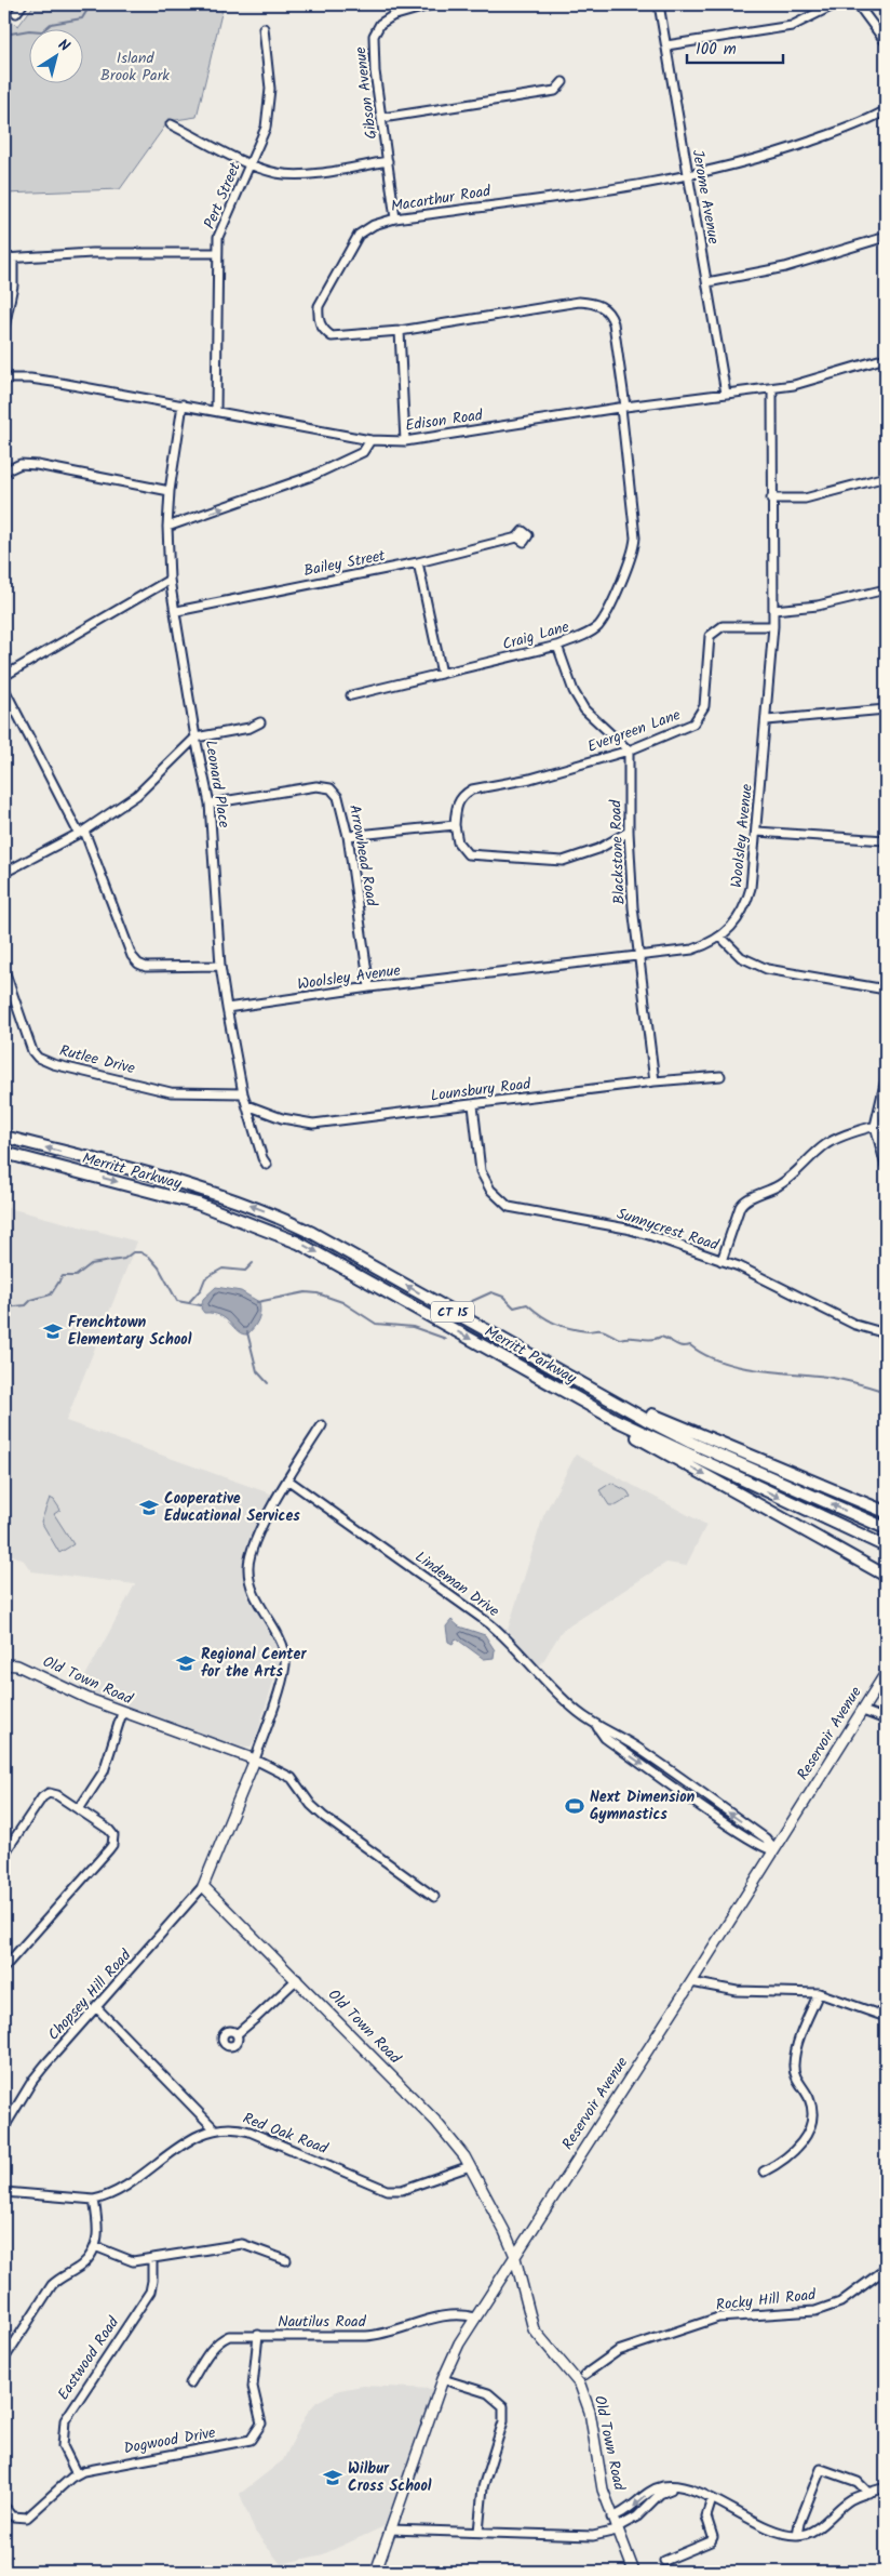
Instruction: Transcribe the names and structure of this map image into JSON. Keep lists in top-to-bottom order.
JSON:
{
  "streets": {
    "highway": ["Merritt Parkway", "CT 15"],
    "main road": ["Old Town Road", "Reservoir Avenue"],
    "street": [
      "Gibson Avenue",
      "Pert Street",
      "Jerome Avenue",
      "Macarthur Road",
      "Edison Road",
      "Bailey Street",
      "Craig Lane",
      "Evergreen Lane",
      "Leonard Place",
      "Woolsley Avenue",
      "Blackstone Road",
      "Arrowhead Road",
      "Rutlee Drive",
      "Lounsbury Road",
      "Sunnycrest Road",
      "Lindeman Drive",
      "Chopsey Hill Road",
      "Red Oak Road",
      "Rocky Hill Road",
      "Nautilus Road",
      "Eastwood Road",
      "Dogwood Drive"
    ]
  },
  "crossings": [
    ["Gibson Avenue", "Macarthur Road"],
    ["Pert Street", "Edison Road"],
    ["Jerome Avenue", "Macarthur Road"],
    ["Jerome Avenue", "Edison Road"],
    ["Macarthur Road", "Edison Road"],
    ["Macarthur Road", "Craig Lane"],
    ["Edison Road", "Craig Lane"],
    ["Edison Road", "Leonard Place"],
    ["Edison Road", "Woolsley Avenue"],
    ["Bailey Street", "Leonard Place"],
    ["Evergreen Lane", "Woolsley Avenue"],
    ["Evergreen Lane", "Blackstone Road"],
    ["Leonard Place", "Woolsley Avenue"],
    ["Leonard Place", "Arrowhead Road"],
    ["Leonard Place", "Rutlee Drive"],
    ["Leonard Place", "Lounsbury Road"],
    ["Woolsley Avenue", "Blackstone Road"],
    ["Woolsley Avenue", "Arrowhead Road"],
    ["Blackstone Road", "Lounsbury Road"],
    ["Lounsbury Road", "Sunnycrest Road"],
    ["Lindeman Drive", "Reservoir Avenue"],
    ["Old Town Road", "Reservoir Avenue"],
    ["Old Town Road", "Chopsey Hill Road"],
    ["Old Town Road", "Red Oak Road"],
    ["Reservoir Avenue", "Nautilus Road"],
    ["Nautilus Road", "Dogwood Drive"],
    ["Eastwood Road", "Dogwood Drive"]
  ],
  "parks": ["Island Brook Park"],
  "places": {
    "school or university": [
      "Frenchtown Elementary School",
      "Cooperative Educational Services",
      "Regional Center for the Arts",
      "Wilbur Cross School"
    ],
    "sports": ["Next Dimension Gymnastics"]
  },
  "scale_bar": "100 m",
  "north": "top right"
}
